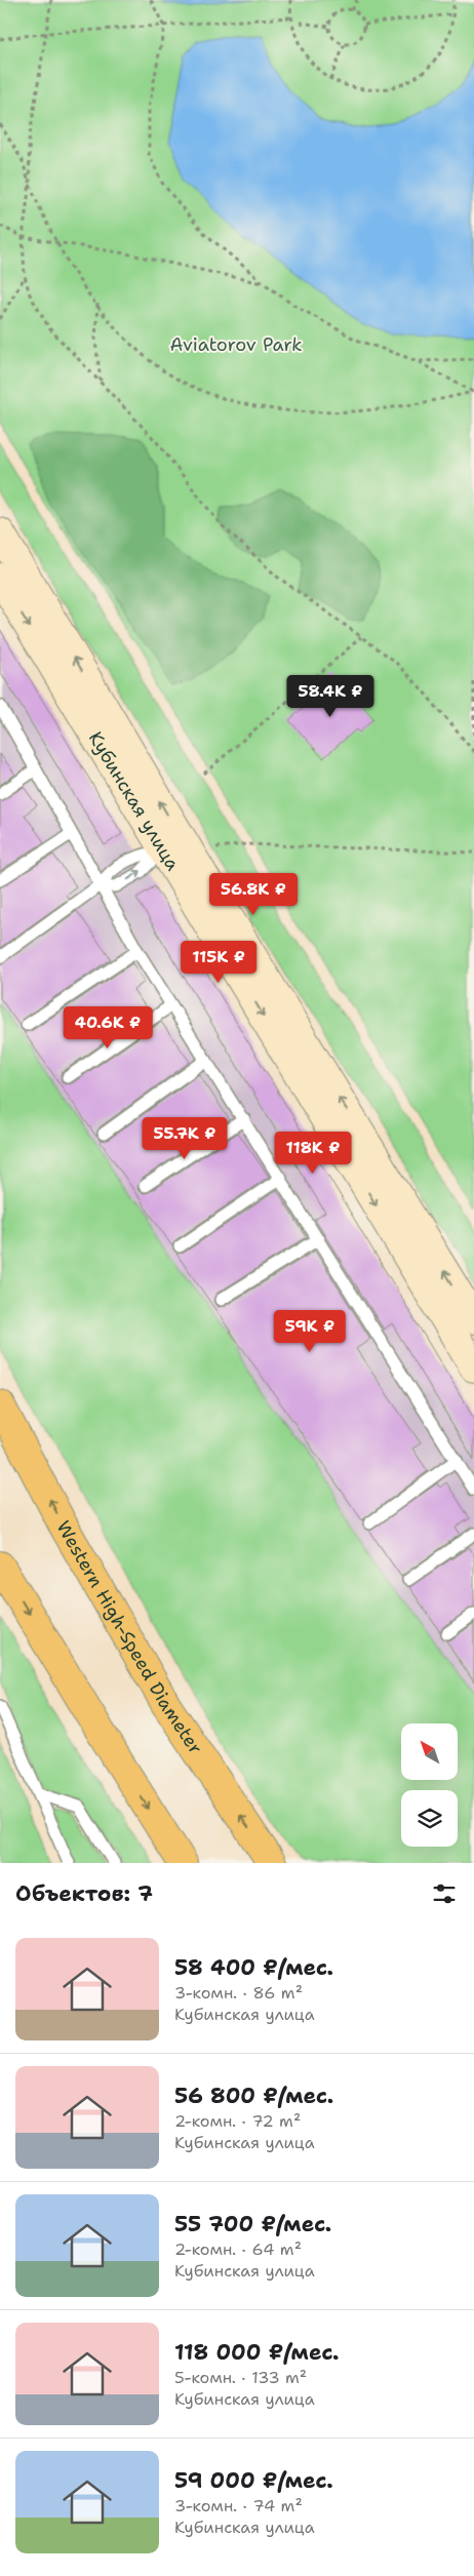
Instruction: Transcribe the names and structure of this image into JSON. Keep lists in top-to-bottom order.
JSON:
{
  "streets": {
    "highway": ["Western High-Speed Diameter"],
    "main road": ["Кубинская улица"]
  },
  "parks": ["Aviatorov Park"],
  "north": "top left",
  "page": {
    "price": [
      "58.4K ₽",
      "56.8K ₽",
      "115K ₽",
      "40.6K ₽",
      "55.7K ₽",
      "118K ₽",
      "59K ₽"
    ],
    "heading": "Объектов: 7",
    "list": [
      {
        "name": "58 400 ₽/мес.",
        "note": "3-комн. · 86 m² · Кубинская улица"
      },
      {
        "name": "56 800 ₽/мес.",
        "note": "2-комн. · 72 m² · Кубинская улица"
      },
      {
        "name": "55 700 ₽/мес.",
        "note": "2-комн. · 64 m² · Кубинская улица"
      },
      {
        "name": "118 000 ₽/мес.",
        "note": "5-комн. · 133 m² · Кубинская улица"
      },
      {
        "name": "59 000 ₽/мес.",
        "note": "3-комн. · 74 m² · Кубинская улица"
      }
    ]
  }
}
